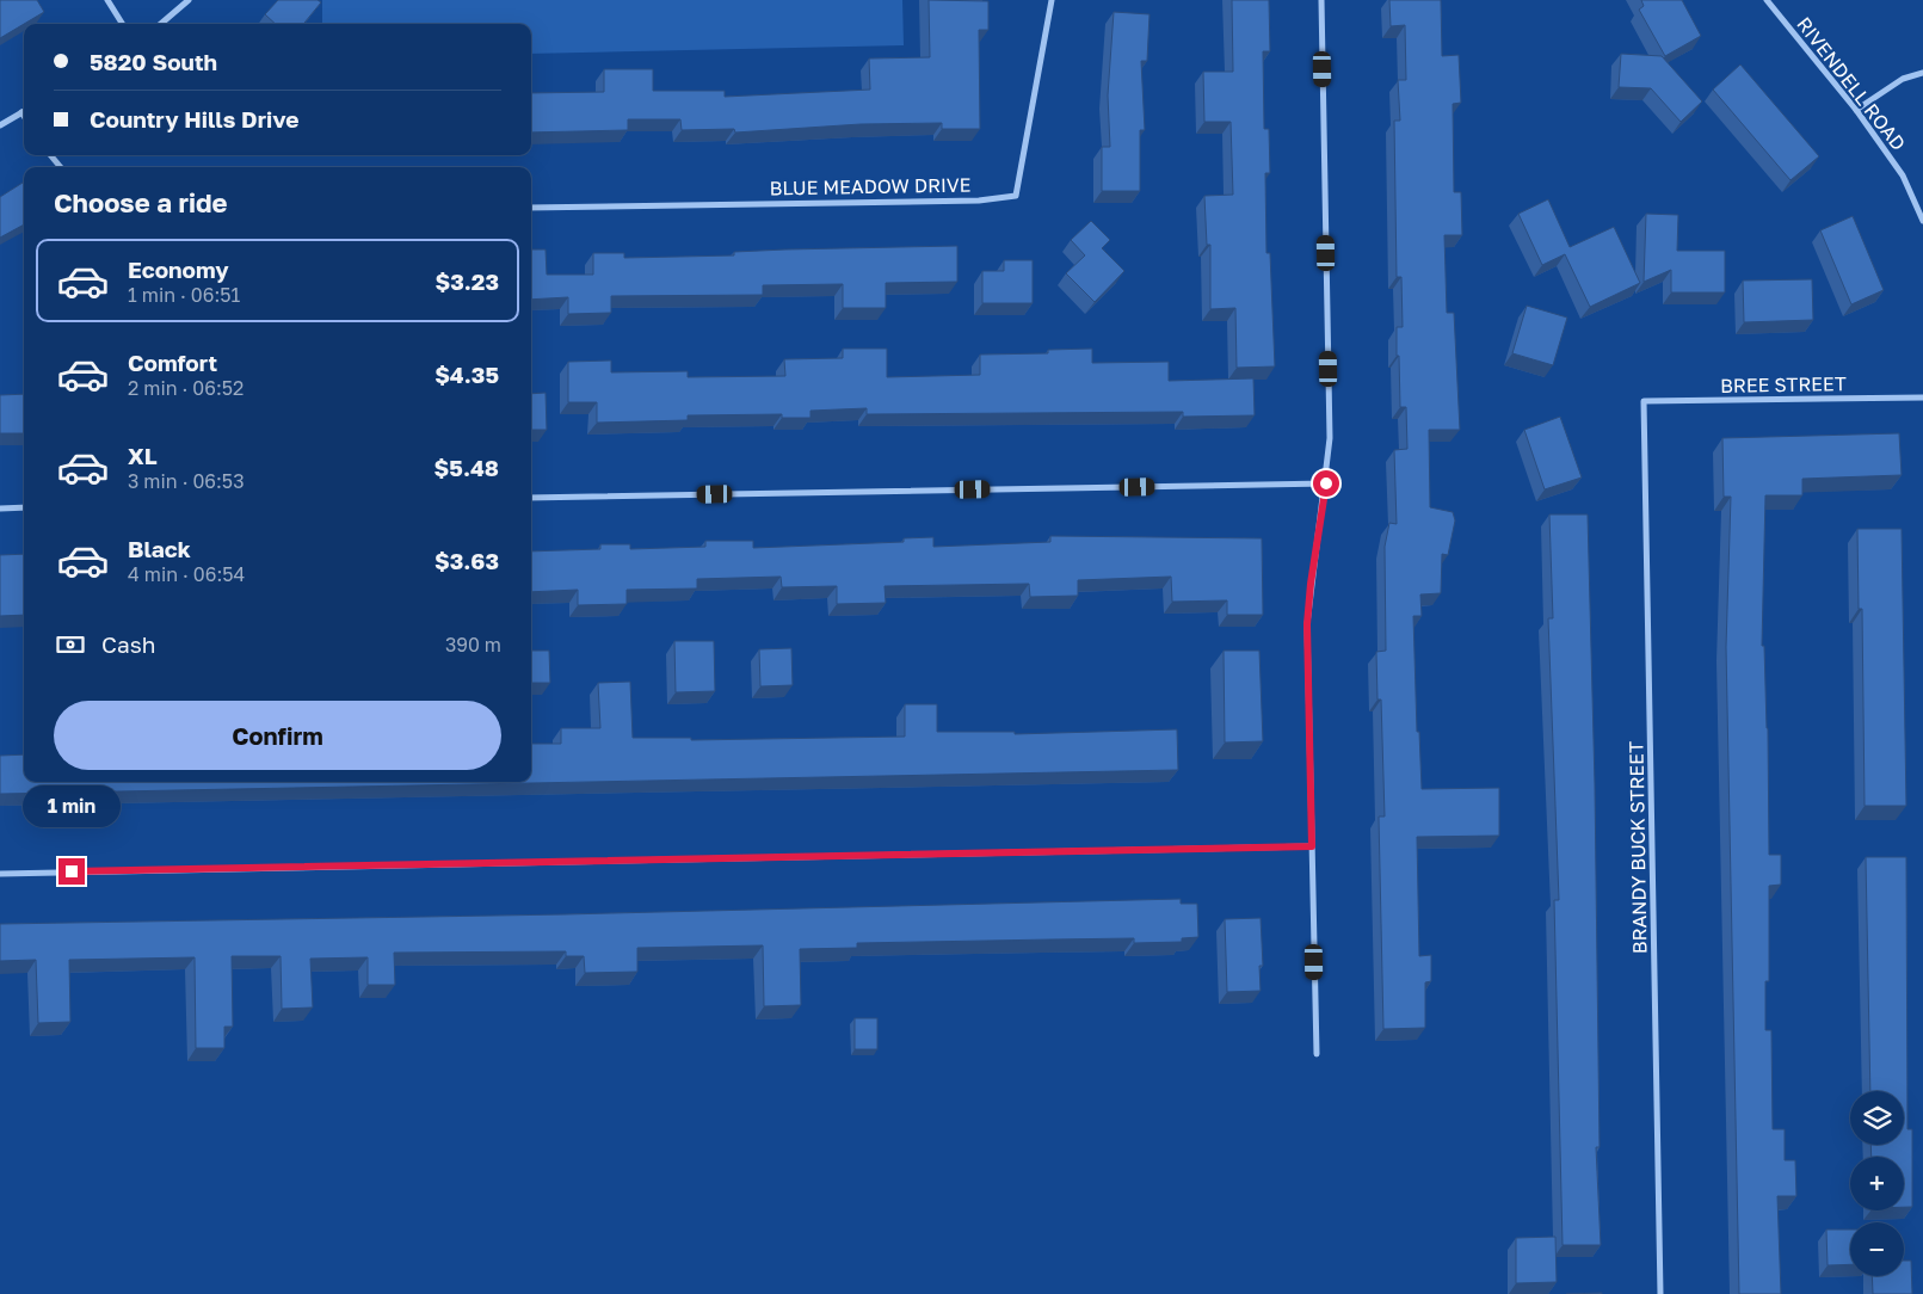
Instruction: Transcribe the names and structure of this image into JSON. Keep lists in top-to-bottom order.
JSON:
{
  "streets": {
    "street": [
      "RIVENDELL ROAD",
      "BLUE MEADOW DRIVE",
      "BREE STREET",
      "BRANDY BUCK STREET"
    ]
  },
  "crossings": [
    ["BREE STREET", "BRANDY BUCK STREET"]
  ],
  "page": {
    "banner": ["5820 South", "Country Hills Drive"],
    "heading": "Choose a ride",
    "list": [
      {
        "name": "Economy",
        "note": "1 min · 06:51",
        "value": "$3.23"
      },
      {
        "name": "Comfort",
        "note": "2 min · 06:52",
        "value": "$4.35"
      },
      {
        "name": "XL",
        "note": "3 min · 06:53",
        "value": "$5.48"
      },
      {
        "name": "Black",
        "note": "4 min · 06:54",
        "value": "$3.63"
      }
    ],
    "pay": ["Cash", "390 m"],
    "buttons": "Confirm",
    "bubble": "1 min",
    "map_buttons": ["+", "−"]
  }
}
